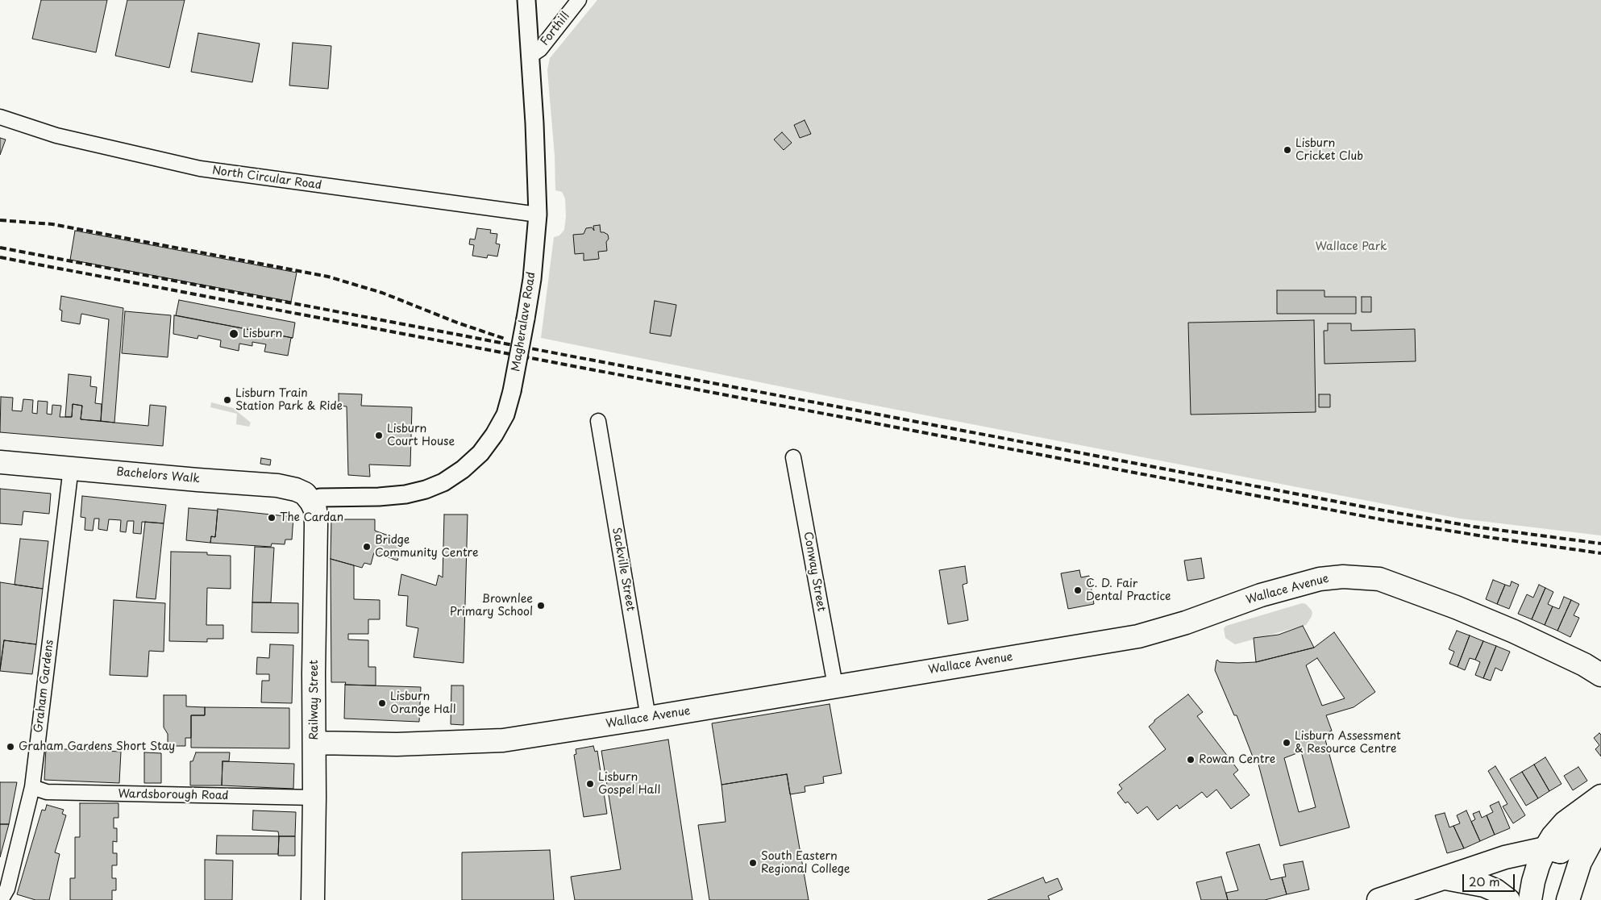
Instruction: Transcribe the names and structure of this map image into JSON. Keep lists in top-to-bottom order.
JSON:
{
  "streets": {
    "main road": ["Bachelors Walk", "Wallace Avenue", "Railway Street"],
    "street": [
      "Forthill",
      "North Circular Road",
      "Magheralave Road",
      "Sackville Street",
      "Conway Street",
      "Graham Gardens",
      "Wardsborough Road"
    ]
  },
  "crossings": [
    ["Forthill", "Magheralave Road"],
    ["North Circular Road", "Magheralave Road"],
    ["Magheralave Road", "Bachelors Walk"],
    ["Magheralave Road", "Railway Street"],
    ["Bachelors Walk", "Graham Gardens"],
    ["Bachelors Walk", "Railway Street"],
    ["Sackville Street", "Wallace Avenue"],
    ["Conway Street", "Wallace Avenue"],
    ["Wallace Avenue", "Railway Street"],
    ["Graham Gardens", "Wardsborough Road"],
    ["Railway Street", "Wardsborough Road"]
  ],
  "parks": ["Wallace Park"],
  "places": [
    "Lisburn Cricket Club",
    "Lisburn",
    "Lisburn Train Station Park & Ride",
    "Lisburn Court House",
    "The Cardan",
    "Bridge Community Centre",
    "C. D. Fair Dental Practice",
    "Brownlee Primary School",
    "Lisburn Orange Hall",
    "Lisburn Assessment & Resource Centre",
    "Graham Gardens Short Stay",
    "Rowan Centre",
    "Lisburn Gospel Hall",
    "South Eastern Regional College"
  ],
  "scale_bar": "20 m"
}
